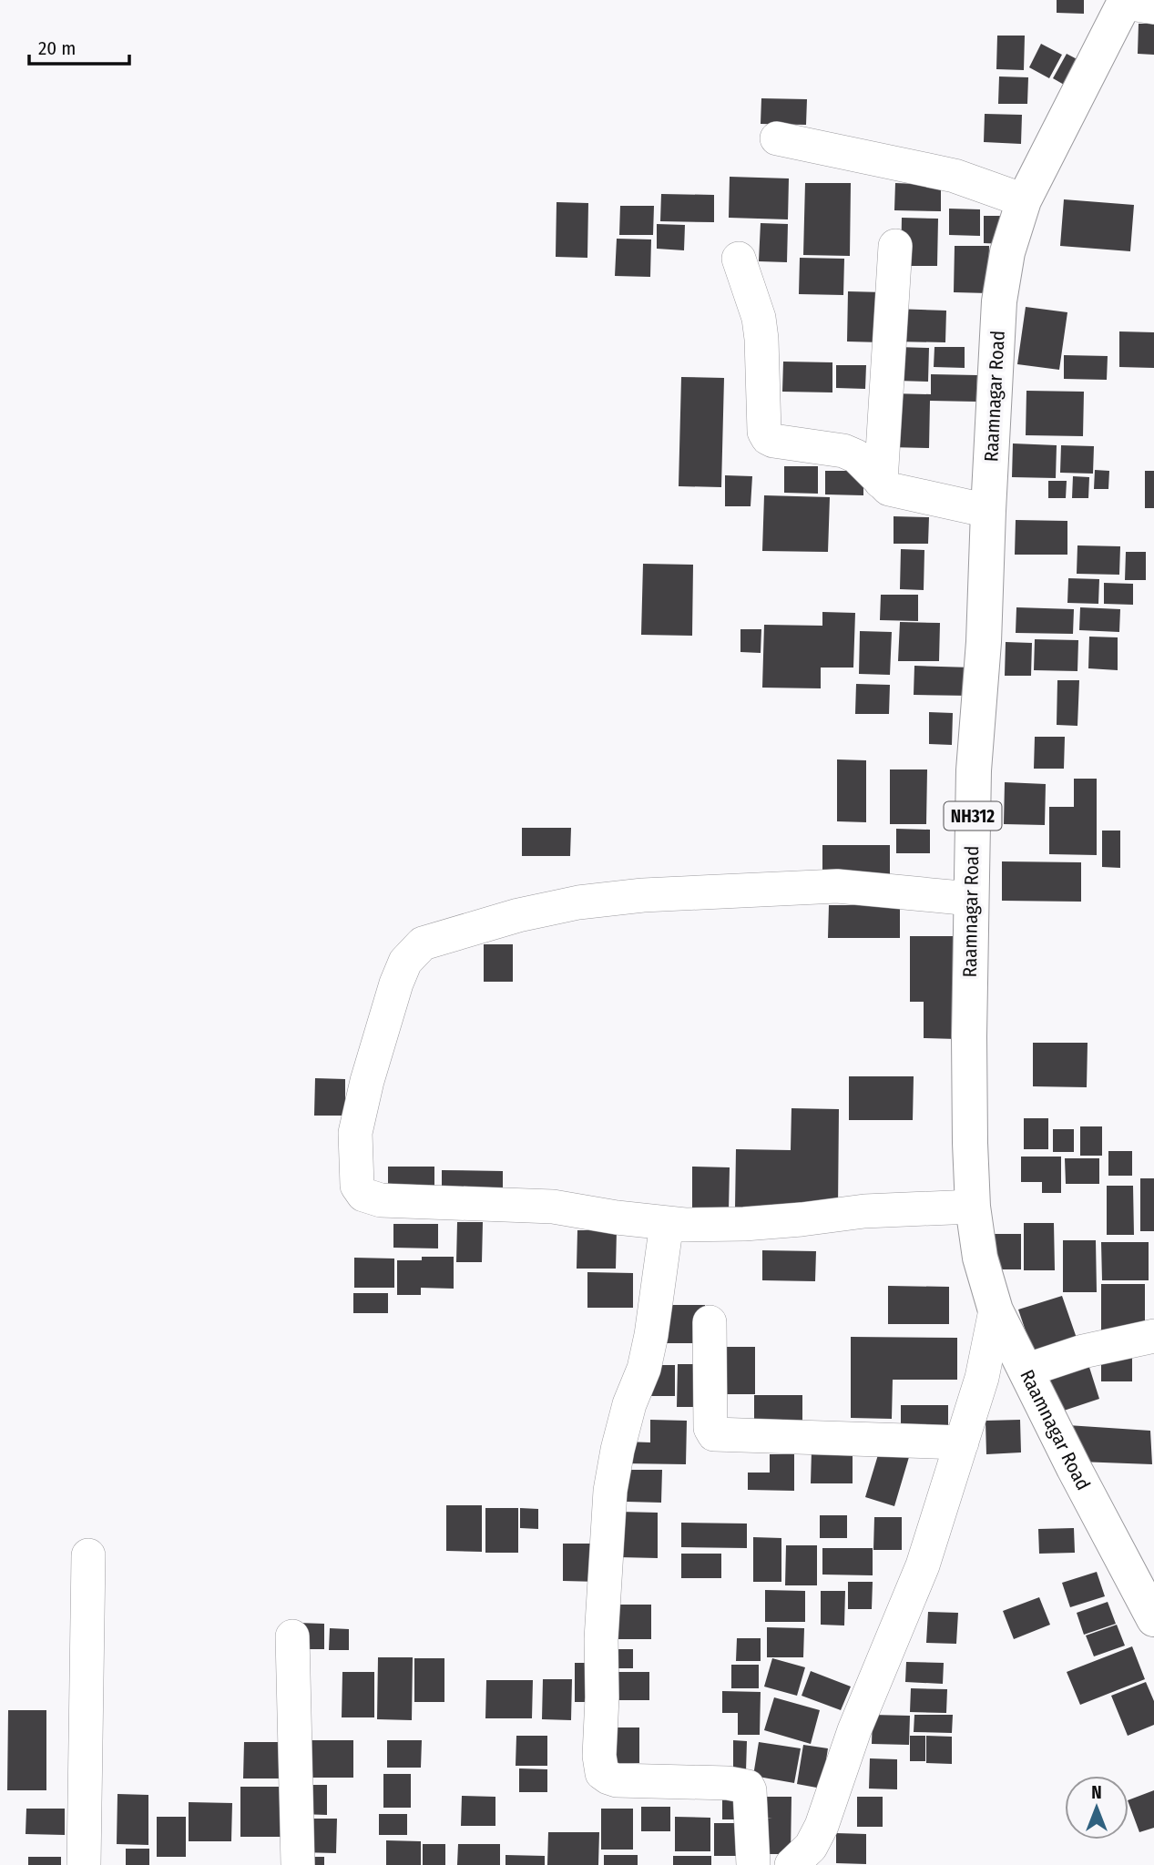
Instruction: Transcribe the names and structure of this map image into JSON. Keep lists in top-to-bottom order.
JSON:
{
  "streets": {
    "highway": ["Raamnagar Road", "NH312"]
  },
  "scale_bar": "20 m",
  "north": "top"
}
